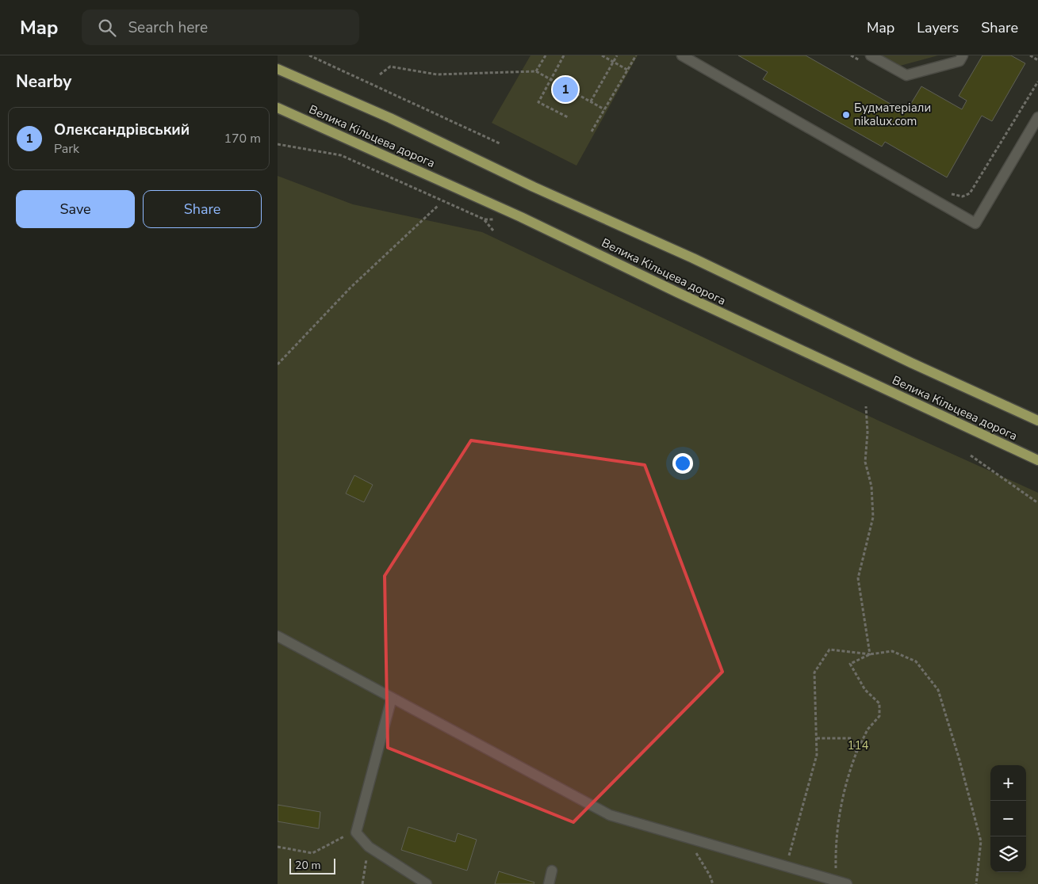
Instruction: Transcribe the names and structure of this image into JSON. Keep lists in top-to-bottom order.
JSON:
{
  "streets": {
    "main road": ["Велика Кільцева дорога"]
  },
  "parks": ["114"],
  "places": ["Будматеріали nikalux.com"],
  "scale_bar": "20 m",
  "page": {
    "header": "Map",
    "search": "Search here",
    "nav": ["Map", "Layers", "Share"],
    "heading": "Nearby",
    "pins": "1",
    "list": [
      {
        "mark": "1",
        "name": "Олександрівський",
        "note": "Park",
        "value": "170 m"
      }
    ],
    "buttons": ["Save", "Share"],
    "map_buttons": ["+", "−"],
    "scale": "20 m"
  }
}
